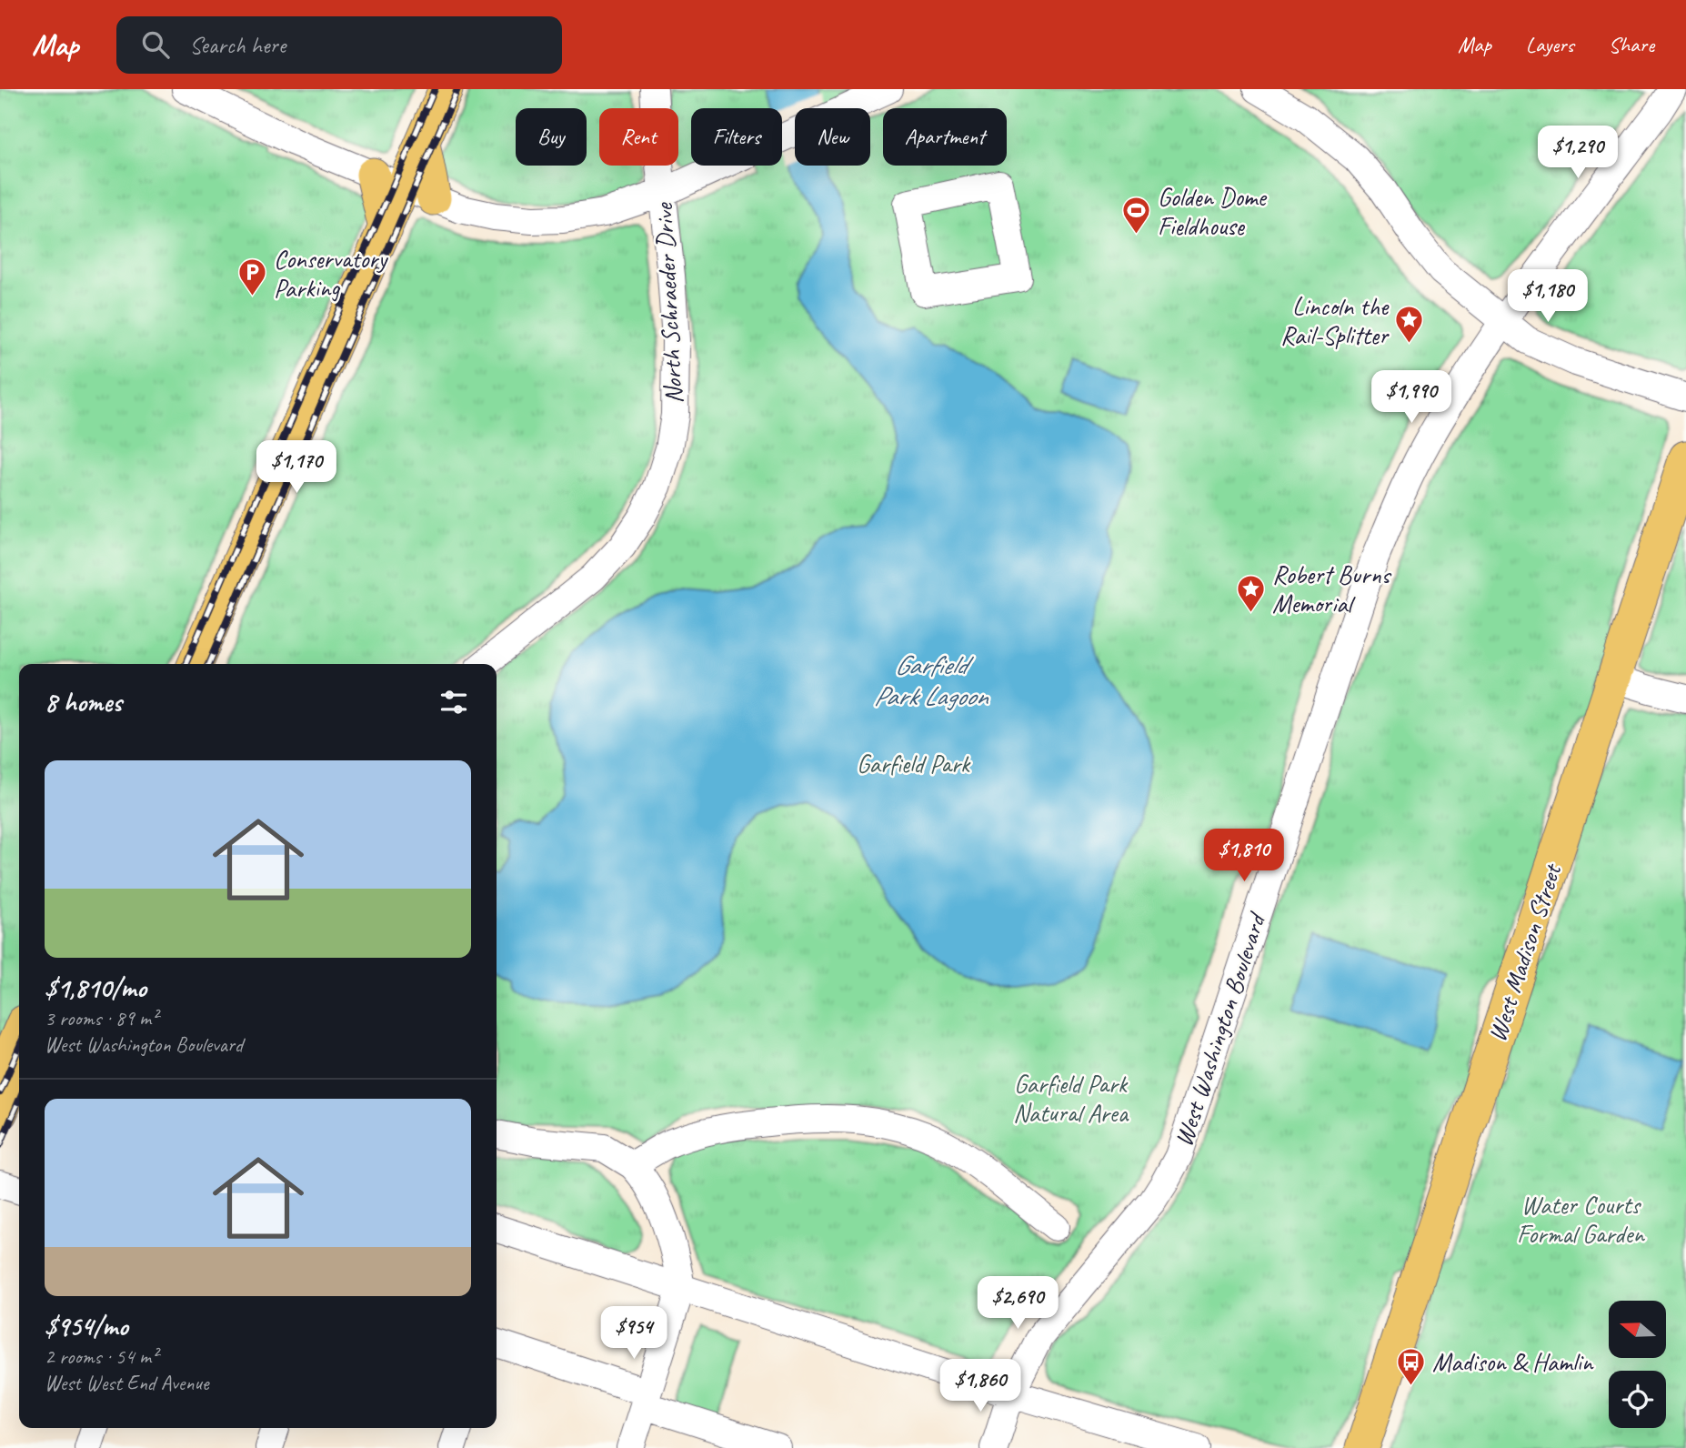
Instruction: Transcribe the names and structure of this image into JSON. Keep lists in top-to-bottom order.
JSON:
{
  "streets": {
    "main road": ["West Madison Street"],
    "street": ["North Schraeder Drive", "West Washington Boulevard"]
  },
  "water": ["Garfield Park Lagoon"],
  "parks": ["Garfield Park", "Garfield Park Natural Area", "Water Courts Formal Garden"],
  "places": {
    "sports": ["Golden Dome Fieldhouse"],
    "parking": ["Conservatory Parking"],
    "place": ["Lincoln the Rail-Splitter", "Robert Burns Memorial"],
    "bus stop": ["Madison & Hamlin"]
  },
  "north": "left",
  "page": {
    "header": "Map",
    "search": "Search here",
    "nav": ["Map", "Layers", "Share"],
    "chip": [
      "Buy",
      "Rent",
      "Filters",
      "New",
      "Apartment"
    ],
    "price": [
      "$1,290",
      "$1,180",
      "$1,990",
      "$1,170",
      "$1,810",
      "$2,690",
      "$954",
      "$1,860"
    ],
    "heading": "8 homes",
    "list": [
      {
        "name": "$1,810/mo",
        "note": "3 rooms · 89 m² · West Washington Boulevard"
      },
      {
        "name": "$954/mo",
        "note": "2 rooms · 54 m² · West West End Avenue"
      }
    ]
  }
}
